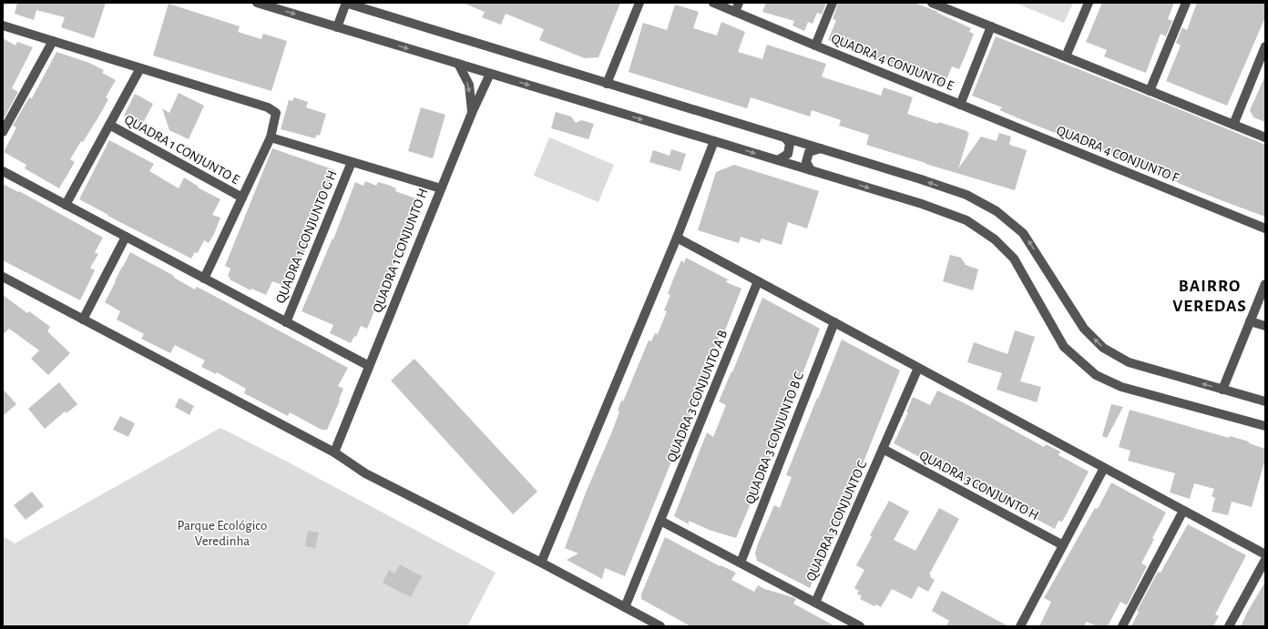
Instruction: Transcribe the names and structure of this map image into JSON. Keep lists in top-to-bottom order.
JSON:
{
  "streets": {
    "street": [
      "QUADRA 4 CONJUNTO E",
      "QUADRA 1 CONJUNTO E",
      "QUADRA 4 CONJUNTO F",
      "QUADRA 1 CONJUNTO G H",
      "QUADRA 1 CONJUNTO H",
      "QUADRA 3 CONJUNTO A B",
      "QUADRA 3 CONJUNTO B C",
      "QUADRA 3 CONJUNTO H",
      "QUADRA 3 CONJUNTO C"
    ]
  },
  "crossings": [
    ["QUADRA 4 CONJUNTO E", "QUADRA 4 CONJUNTO F"],
    ["QUADRA 1 CONJUNTO G H", "QUADRA 1 CONJUNTO H"],
    ["QUADRA 3 CONJUNTO H", "QUADRA 3 CONJUNTO C"]
  ],
  "districts": ["BAIRRO VEREDAS"],
  "parks": ["Parque Ecológico Veredinha"]
}
